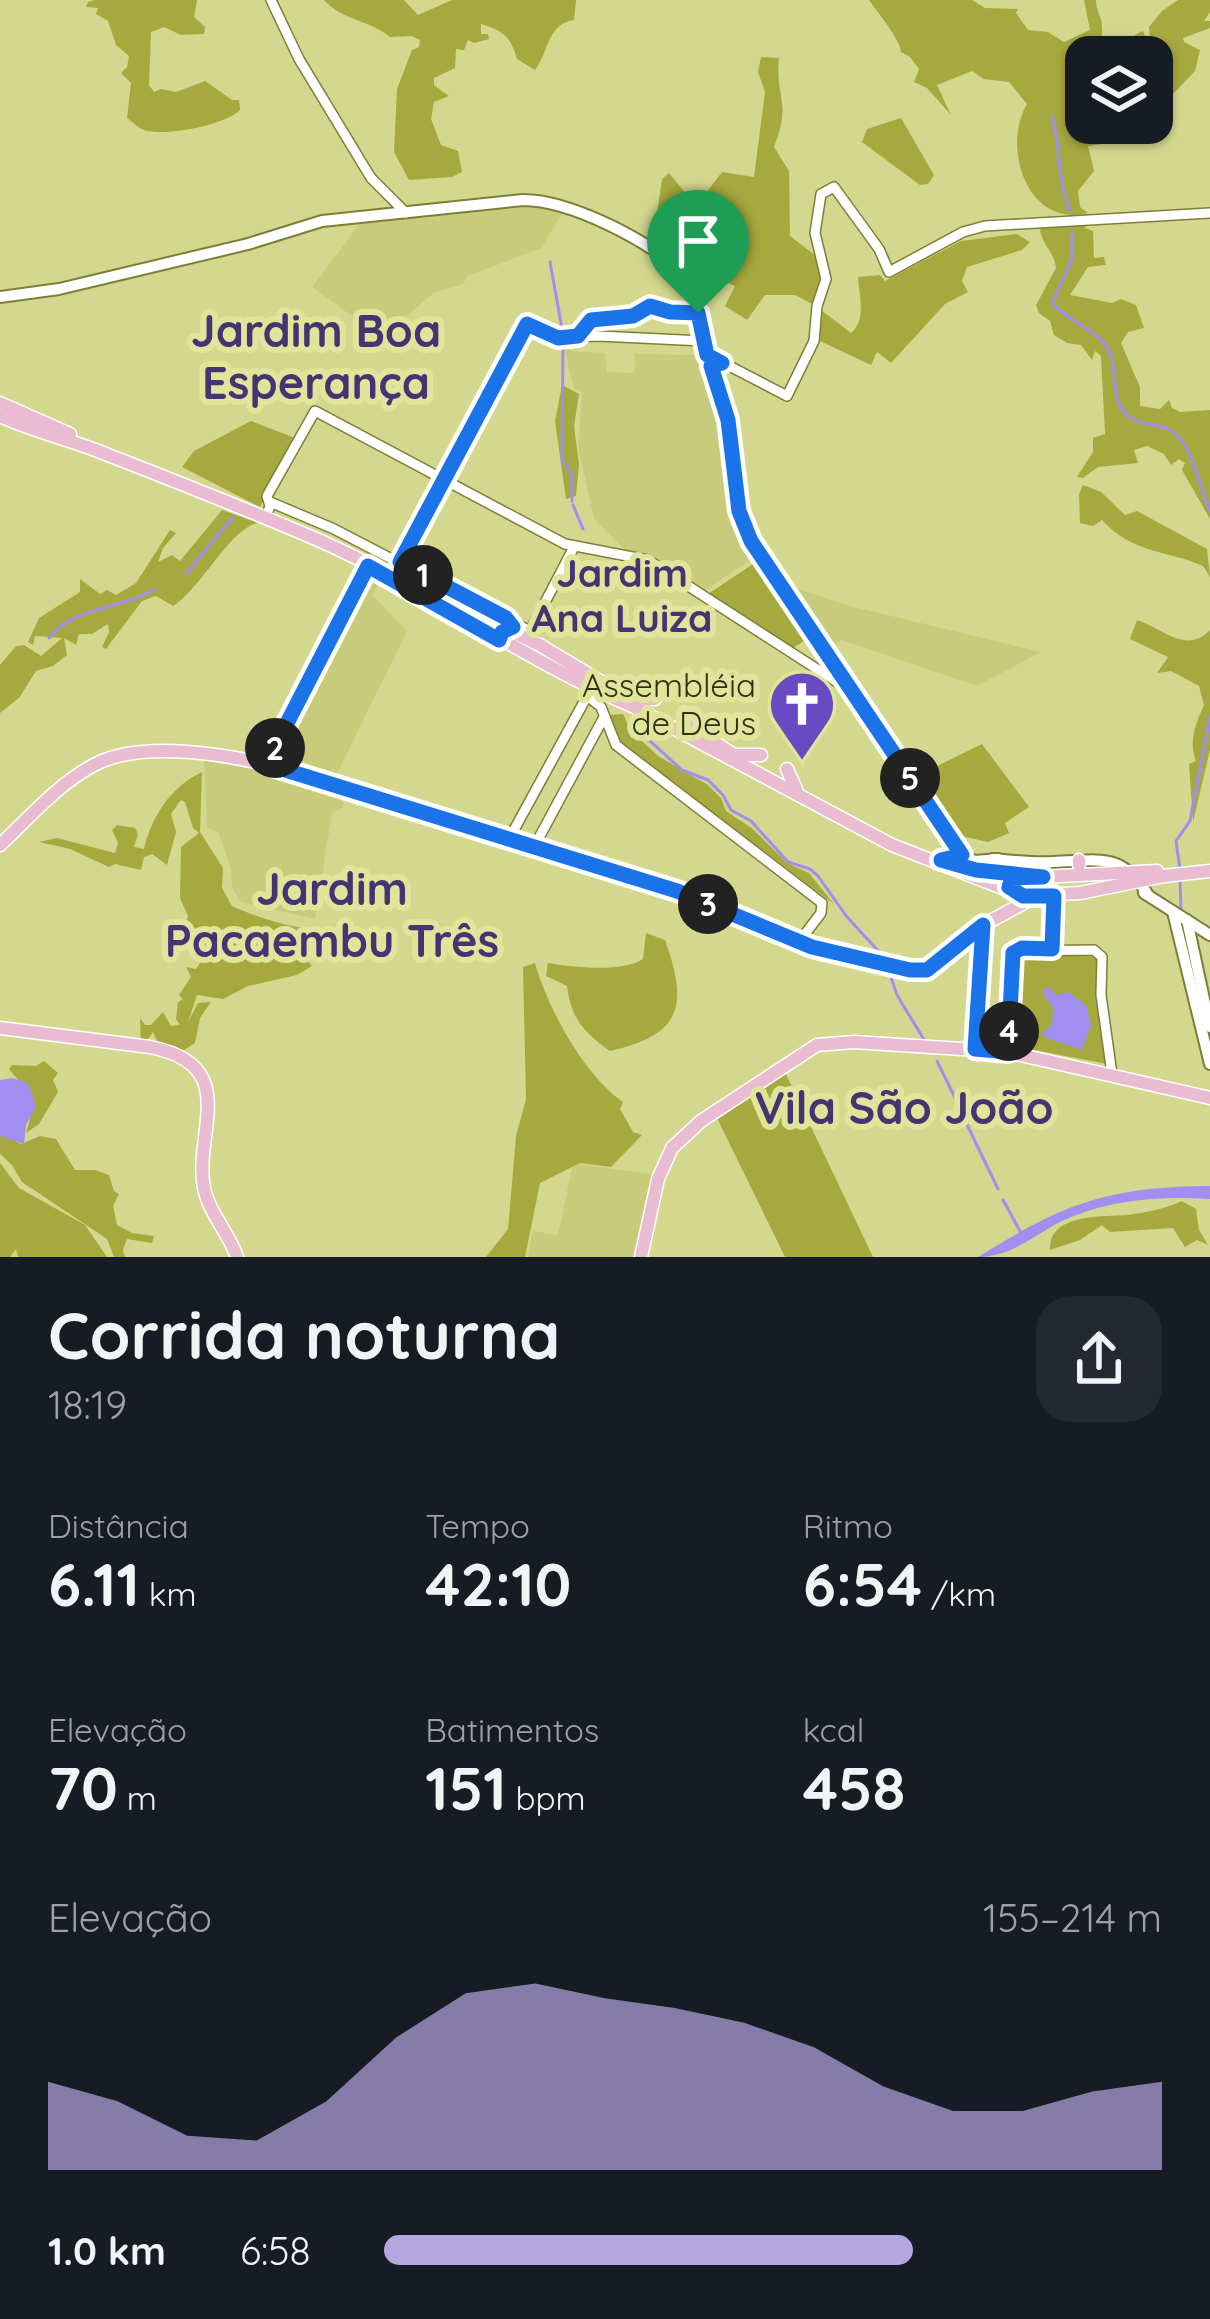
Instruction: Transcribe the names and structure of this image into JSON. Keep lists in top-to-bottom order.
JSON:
{
  "districts": [
    "Jardim Boa Esperança",
    "Jardim Ana Luiza",
    "Jardim Pacaembu Três",
    "Vila São João"
  ],
  "places": {
    "church": ["Assembléia de Deus"]
  },
  "page": {
    "pins": [
      "1",
      "2",
      "5",
      "3",
      "4"
    ],
    "heading": ["Corrida noturna", "18:19"],
    "stats": [
      ["Distância", "6.11 km"],
      ["Tempo", "42:10"],
      ["Ritmo", "6:54 /km"],
      ["Elevação", "70 m"],
      ["Batimentos", "151 bpm"],
      ["kcal", "458"]
    ],
    "chart": ["Elevação", "155–214 m"],
    "list": [
      {
        "name": "1.0 km",
        "note": "6:58"
      }
    ]
  }
}
